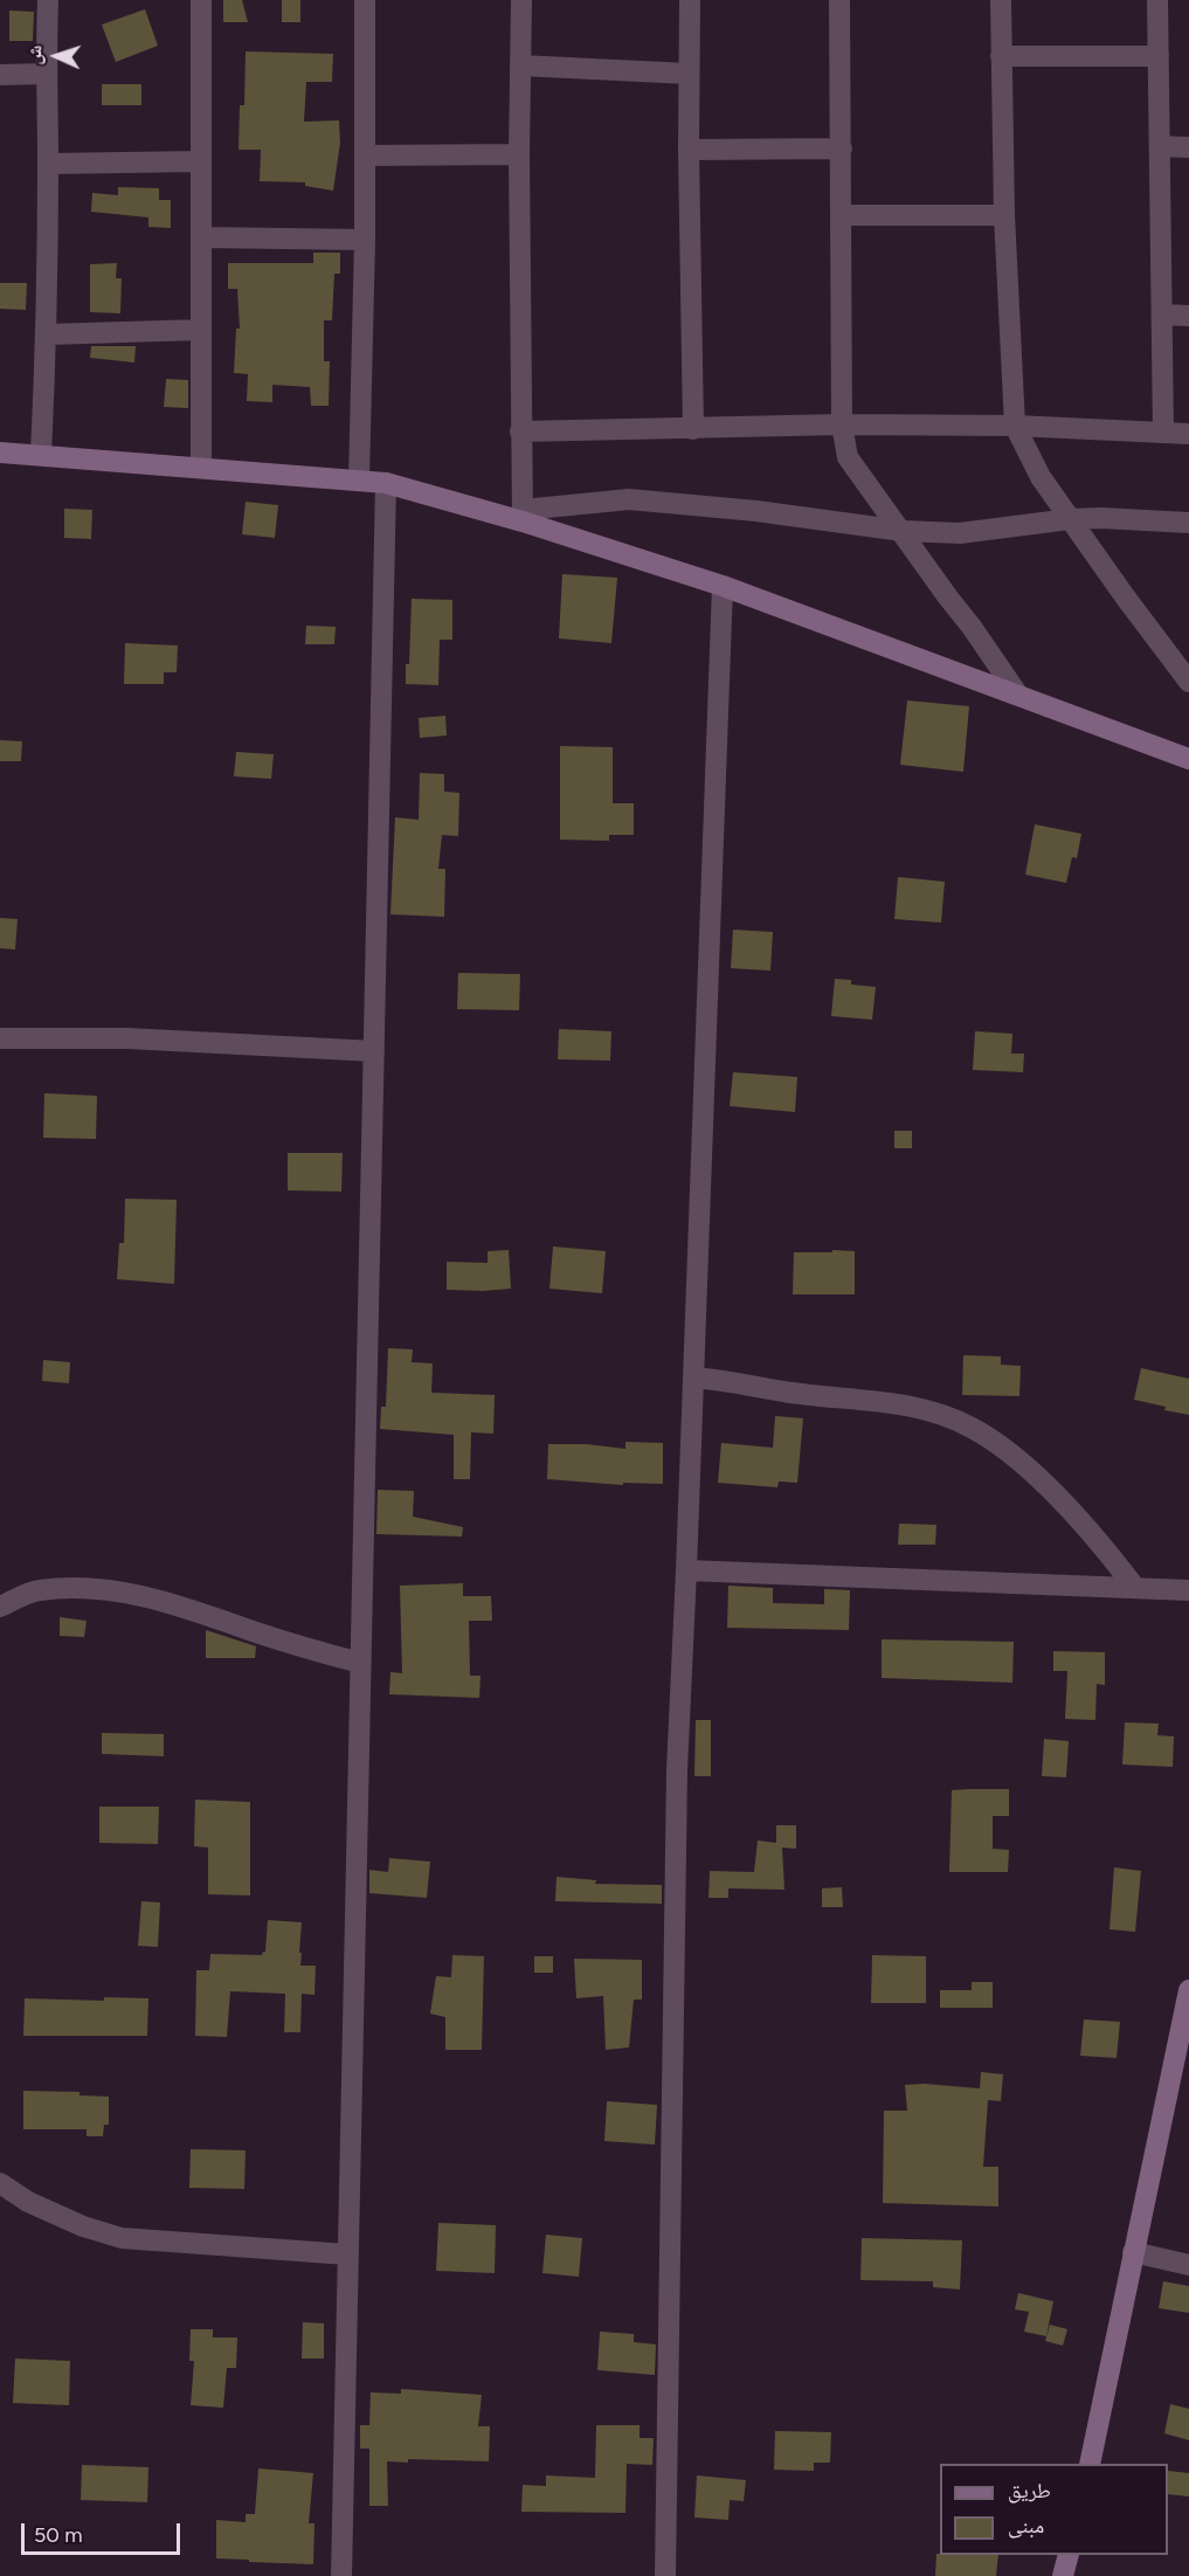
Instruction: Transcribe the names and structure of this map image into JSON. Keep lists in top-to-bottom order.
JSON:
{
  "legend": ["طريق", "مبنى"],
  "scale_bar": "50 m",
  "north": "left"
}
